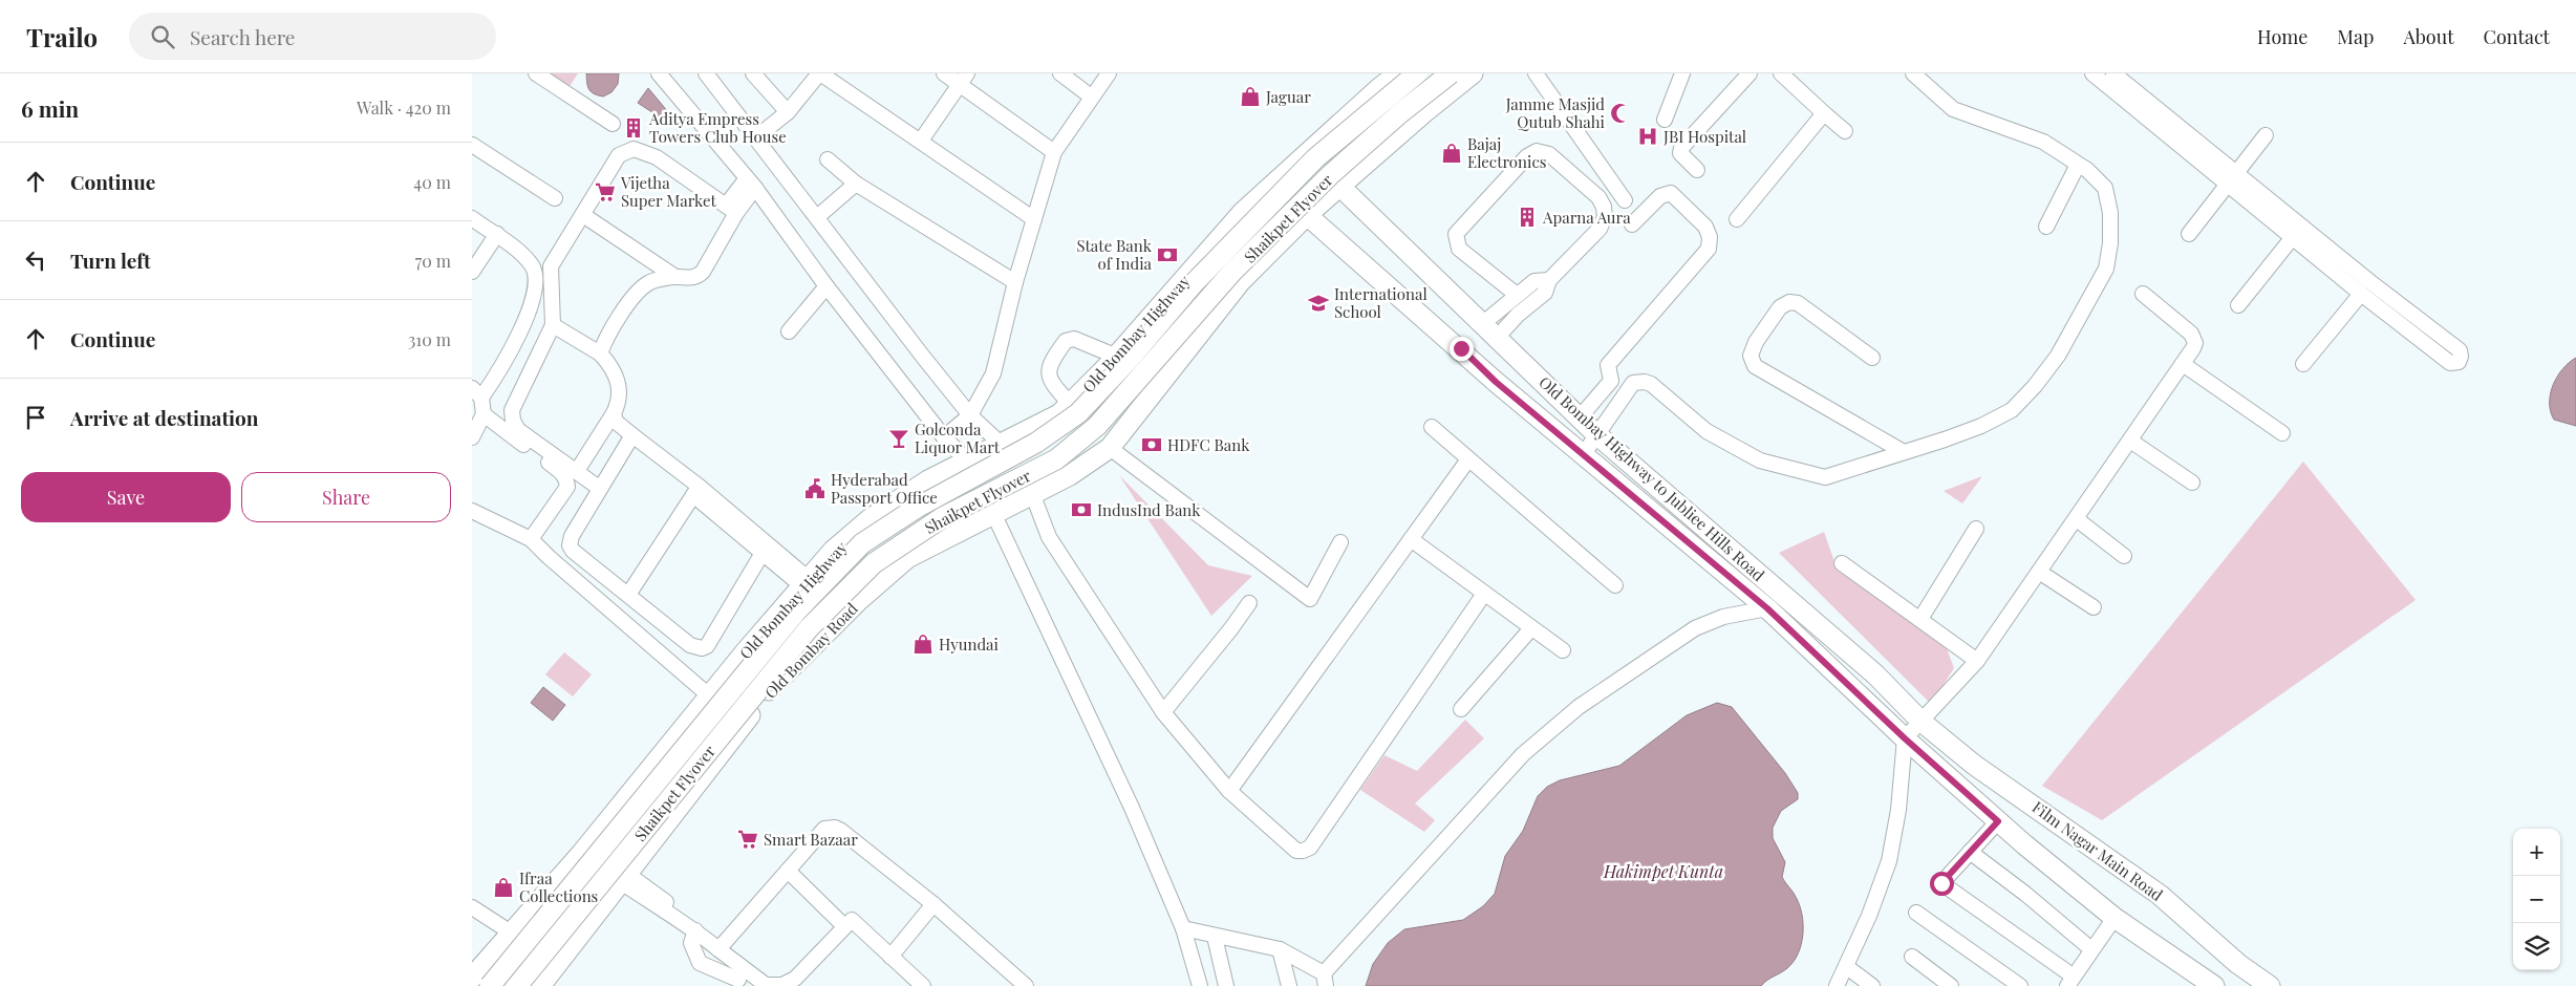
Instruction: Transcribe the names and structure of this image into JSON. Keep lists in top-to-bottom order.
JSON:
{
  "streets": {
    "main road": [
      "Shaikpet Flyover",
      "Old Bombay Highway",
      "Old Bombay Highway to Jubliee Hills Road",
      "Old Bombay Road",
      "Film Nagar Main Road"
    ]
  },
  "crossings": [
    ["Old Bombay Highway to Jubliee Hills Road", "Film Nagar Main Road"]
  ],
  "water": ["Hakimpet Kunta"],
  "places": {
    "shop": [
      "Jaguar",
      "Bajaj Electronics",
      "Hyundai",
      "Ifraa Collections"
    ],
    "mosque": ["Jamme Masjid Qutub Shahi"],
    "building": ["Aditya Empress Towers Club House", "Aparna Aura"],
    "hospital": ["JBI Hospital"],
    "supermarket": ["Vijetha Super Market", "Smart Bazaar"],
    "bank": ["State Bank of India", "HDFC Bank", "IndusInd Bank"],
    "school or university": ["International School"],
    "bar": ["Golconda Liquor Mart"],
    "public building": ["Hyderabad Passport Office"]
  },
  "page": {
    "header": "Trailo",
    "search": "Search here",
    "nav": [
      "Home",
      "Map",
      "About",
      "Contact"
    ],
    "heading": ["6 min", "Walk · 420 m"],
    "list": [
      ["Continue", "40 m"],
      ["Turn left", "70 m"],
      ["Continue", "310 m"],
      "Arrive at destination"
    ],
    "buttons": ["Save", "Share"],
    "map_buttons": ["+", "−"]
  }
}
